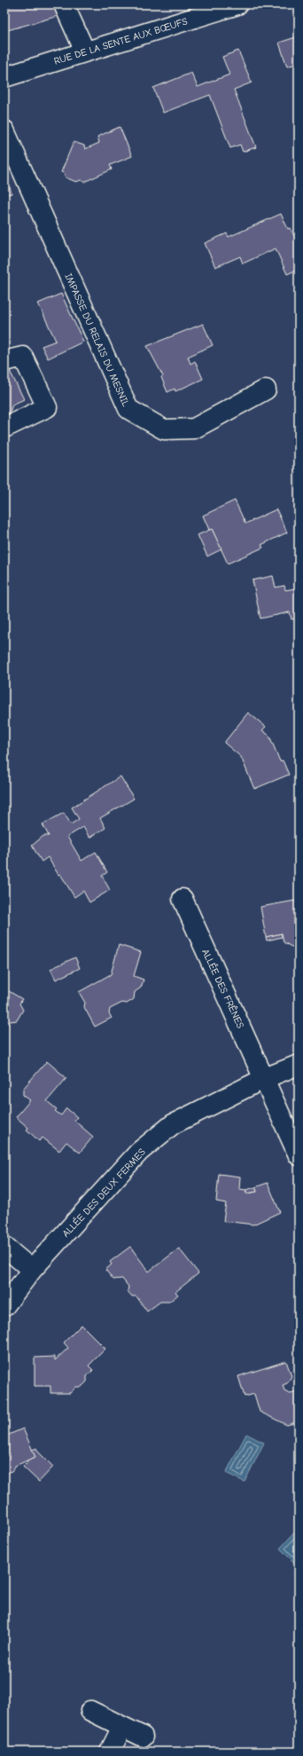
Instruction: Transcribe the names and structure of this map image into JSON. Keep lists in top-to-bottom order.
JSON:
{
  "streets": {
    "street": [
      "RUE DE LA SENTE AUX BŒUFS",
      "IMPASSE DU RELAIS DU MESNIL",
      "ALLÉE DES FRÊNES",
      "ALLÉE DES DEUX FERMES"
    ]
  },
  "crossings": [
    ["ALLÉE DES FRÊNES", "ALLÉE DES DEUX FERMES"]
  ]
}
